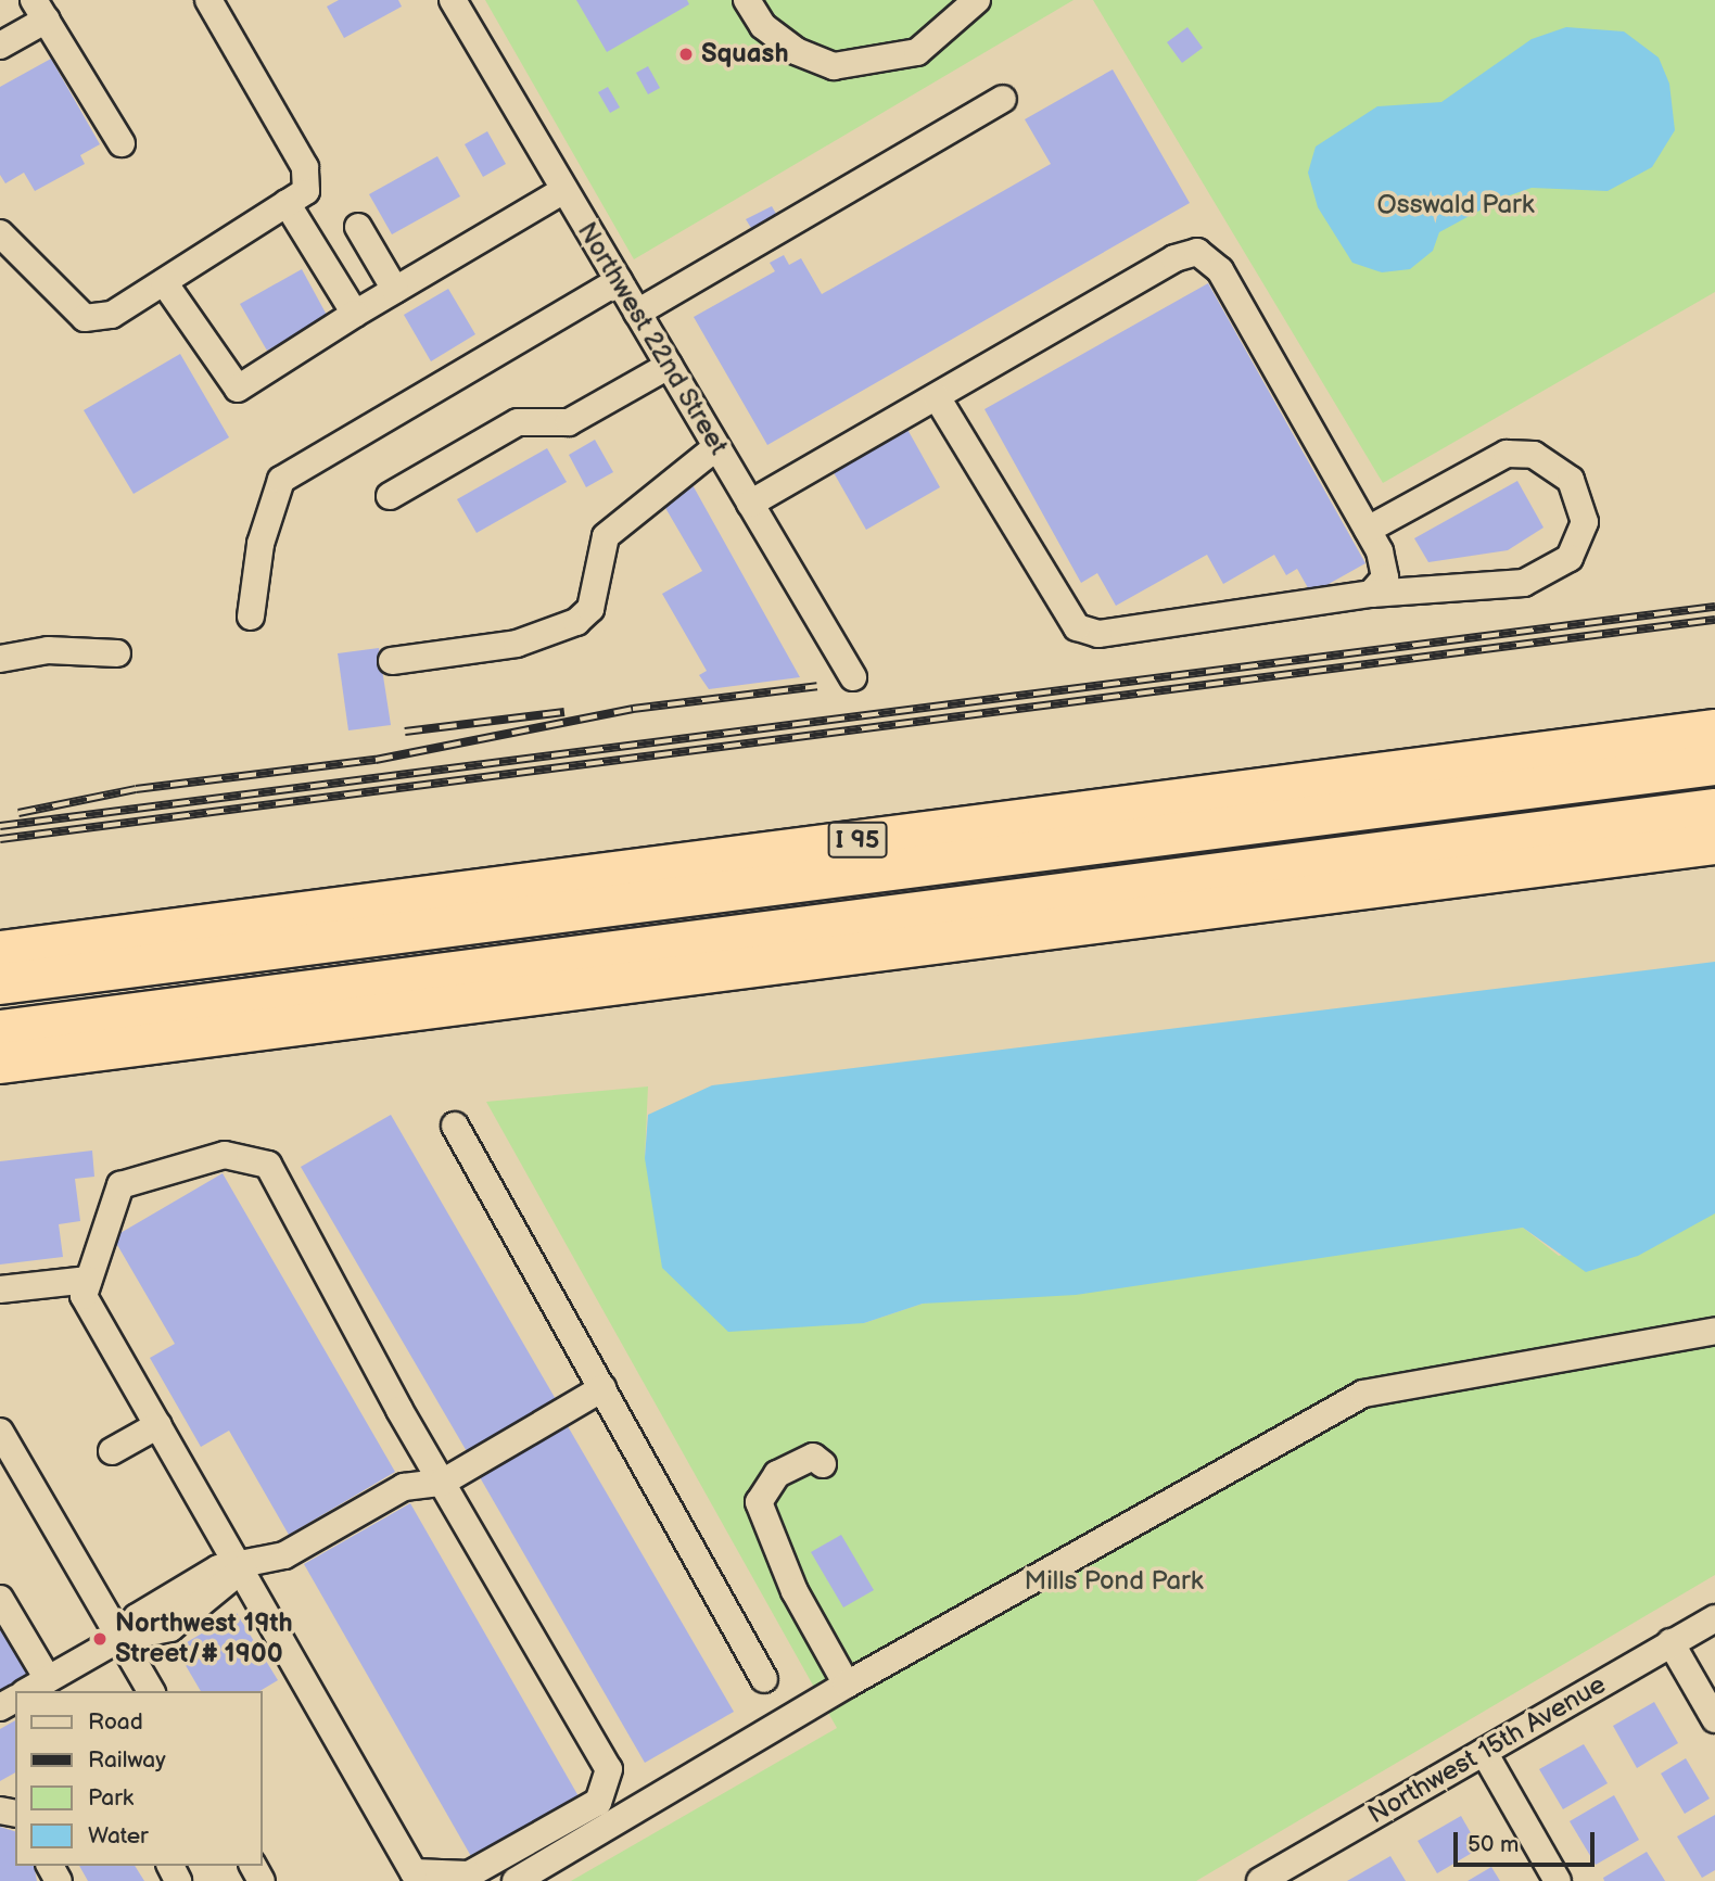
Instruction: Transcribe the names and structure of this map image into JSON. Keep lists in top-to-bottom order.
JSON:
{
  "streets": {
    "highway": ["I 95"],
    "street": ["Northwest 22nd Street", "Northwest 15th Avenue"]
  },
  "parks": ["Osswald Park", "Mills Pond Park"],
  "places": ["Squash", "Northwest 19th Street/# 1900"],
  "legend": [
    "Road",
    "Railway",
    "Park",
    "Water"
  ],
  "scale_bar": "50 m"
}
